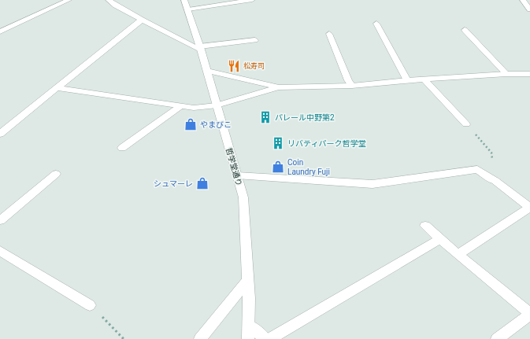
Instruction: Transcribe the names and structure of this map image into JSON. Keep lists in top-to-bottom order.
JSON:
{
  "streets": {
    "street": ["哲学堂通り"]
  },
  "places": {
    "restaurant": ["松寿司"],
    "building": ["パレール中野第2", "リバティパーク哲学堂"],
    "shop": ["やまびこ", "Coin Laundry Fuji", "シュマーレ"]
  }
}
